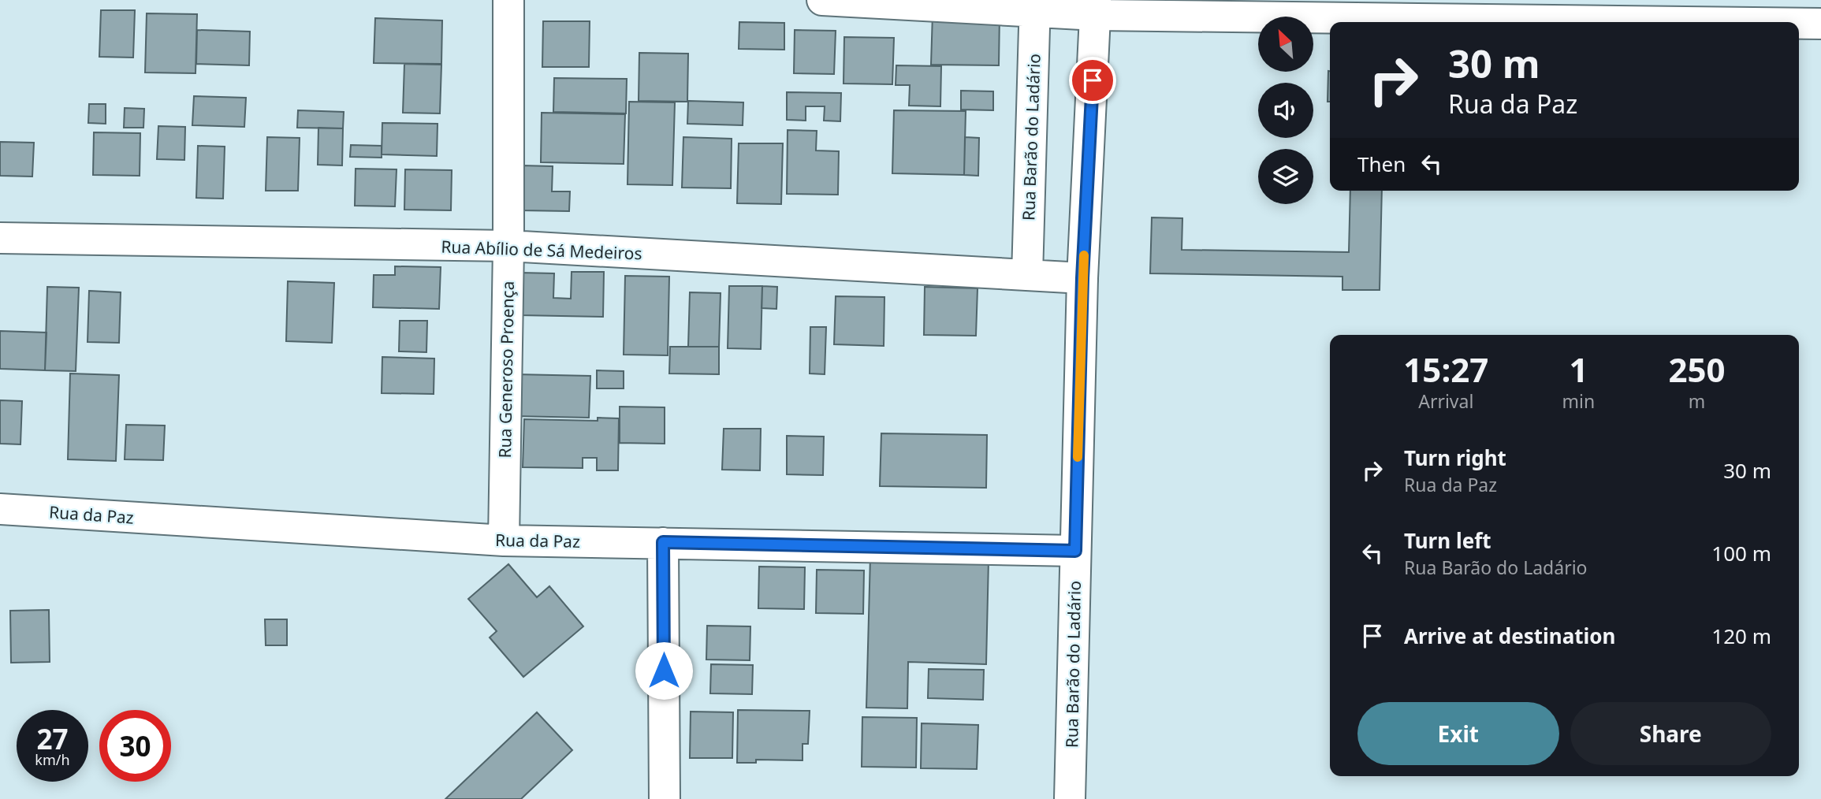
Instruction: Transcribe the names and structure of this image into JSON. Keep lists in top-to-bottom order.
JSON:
{
  "streets": {
    "street": [
      "Rua Barão do Ladário",
      "Rua Abílio de Sá Medeiros",
      "Rua Generoso Proença",
      "Rua da Paz"
    ]
  },
  "crossings": [
    ["Rua Barão do Ladário", "Rua Abílio de Sá Medeiros"],
    ["Rua Barão do Ladário", "Rua da Paz"],
    ["Rua Abílio de Sá Medeiros", "Rua Generoso Proença"],
    ["Rua Generoso Proença", "Rua da Paz"]
  ],
  "north": "top left",
  "page": {
    "turn": ["30 m", "Rua da Paz"],
    "then": "Then",
    "eta": [
      "15:27",
      "Arrival",
      "1",
      "min",
      "250",
      "m"
    ],
    "list": [
      {
        "name": "Turn right",
        "note": "Rua da Paz",
        "value": "30 m"
      },
      {
        "name": "Turn left",
        "note": "Rua Barão do Ladário",
        "value": "100 m"
      },
      {
        "name": "Arrive at destination",
        "value": "120 m"
      }
    ],
    "buttons": ["Exit", "Share"],
    "speed": "27 km/h",
    "limit": "30"
  }
}
